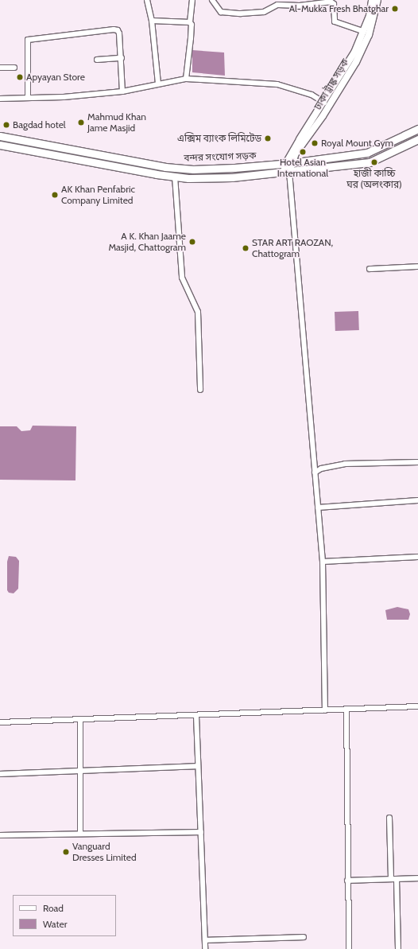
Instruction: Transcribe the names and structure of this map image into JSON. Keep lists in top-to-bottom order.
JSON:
{
  "streets": {
    "highway": ["বন্দর সংযোগ সড়ক"],
    "main road": ["ঢাকা ট্রাঙ্ক সড়ক"]
  },
  "crossings": [
    ["ঢাকা ট্রাঙ্ক সড়ক", "বন্দর সংযোগ সড়ক"]
  ],
  "places": [
    "Al-Mukka Fresh Bhatghar",
    "Apyayan Store",
    "Mahmud Khan Jame Masjid",
    "Bagdad hotel",
    "এক্সিম ব্যাংক লিমিটেড",
    "Royal Mount Gym",
    "Hotel Asian International",
    "হাজী কাচ্চি ঘর (অলংকার)",
    "AK Khan Penfabric Company Limited",
    "A K. Khan Jaame Masjid, Chattogram",
    "STAR ART RAOZAN, Chattogram",
    "Vanguard Dresses Limited"
  ],
  "legend": ["Road", "Water"]
}
